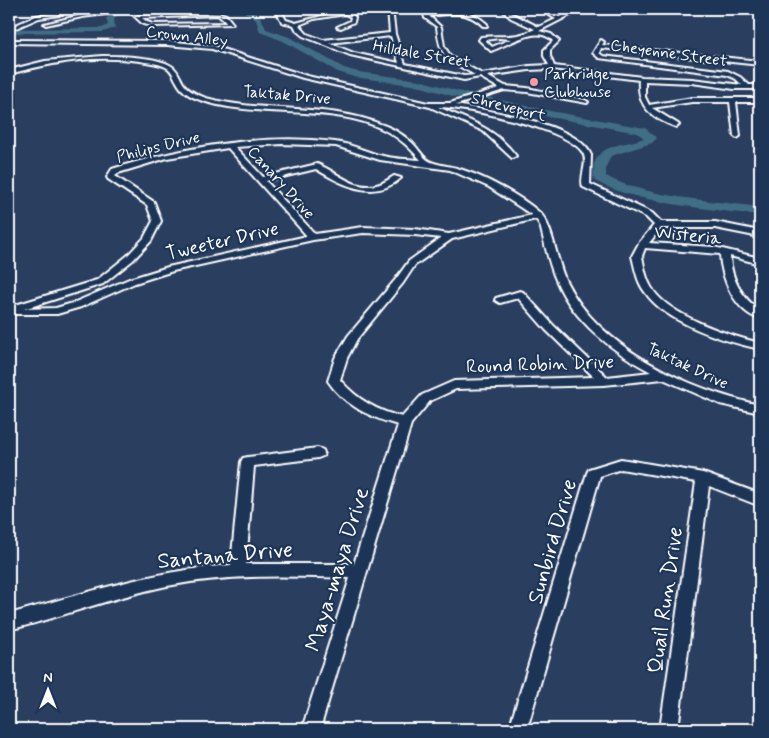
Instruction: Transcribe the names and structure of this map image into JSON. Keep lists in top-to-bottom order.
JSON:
{
  "streets": {
    "street": [
      "Crown Alley",
      "Cheyenne Street",
      "Hilldale Street",
      "Taktak Drive",
      "Shreveport",
      "Philips Drive",
      "Canary Drive",
      "Wisteria",
      "Tweeter Drive",
      "Round Robin Drive",
      "Sunbird Drive",
      "Santana Drive",
      "Maya-maya Drive",
      "Quail Run Drive"
    ]
  },
  "crossings": [
    ["Cheyenne Street", "Hilldale Street"],
    ["Taktak Drive", "Philips Drive"],
    ["Taktak Drive", "Round Robin Drive"],
    ["Philips Drive", "Canary Drive"],
    ["Philips Drive", "Tweeter Drive"],
    ["Canary Drive", "Tweeter Drive"],
    ["Round Robin Drive", "Maya-maya Drive"],
    ["Sunbird Drive", "Quail Run Drive"],
    ["Santana Drive", "Maya-maya Drive"]
  ],
  "places": ["Parkridge Clubhouse"],
  "north": "top"
}
